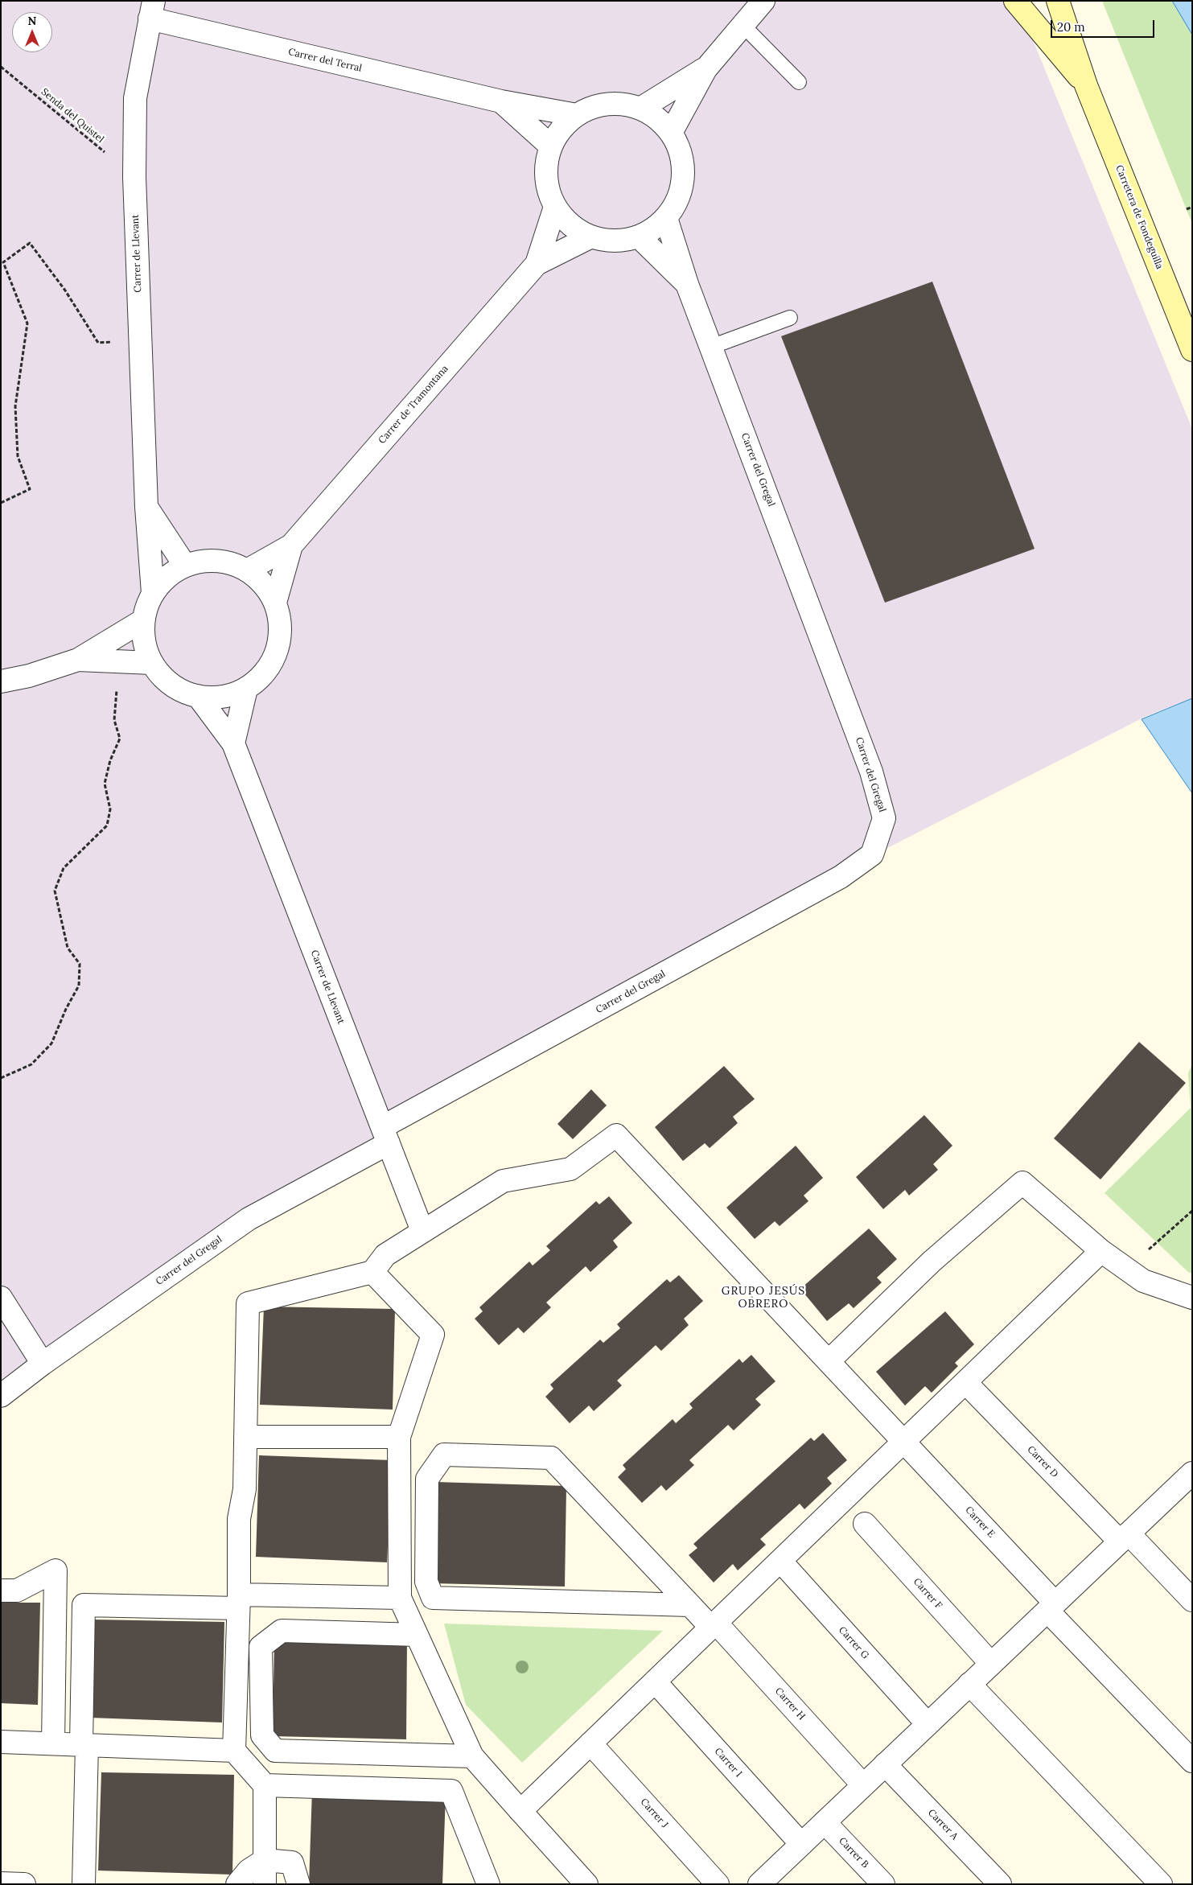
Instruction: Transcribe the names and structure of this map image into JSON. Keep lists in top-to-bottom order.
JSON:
{
  "streets": {
    "main road": ["Carretera de Fondeguilla"],
    "street": [
      "Carrer del Terral",
      "Carrer de Llevant",
      "Carrer de Tramontana",
      "Carrer del Gregal",
      "Carrer D",
      "Carrer E",
      "Carrer F",
      "Carrer G",
      "Carrer H",
      "Carrer I",
      "Carrer J",
      "Carrer A",
      "Carrer B"
    ],
    "path": ["Senda del Quistel"]
  },
  "crossings": [
    ["Carrer del Terral", "Carrer de Llevant"],
    ["Carrer del Terral", "Carrer de Tramontana"],
    ["Carrer del Terral", "Carrer del Gregal"],
    ["Senda del Quistel", "Carrer de Llevant"],
    ["Carrer de Llevant", "Carrer de Tramontana"],
    ["Carrer de Llevant", "Carrer del Gregal"],
    ["Carrer de Llevant", "Carrer E"],
    ["Carrer de Tramontana", "Carrer del Gregal"]
  ],
  "districts": ["GRUPO JESÚS OBRERO"],
  "scale_bar": "20 m",
  "north": "top"
}
